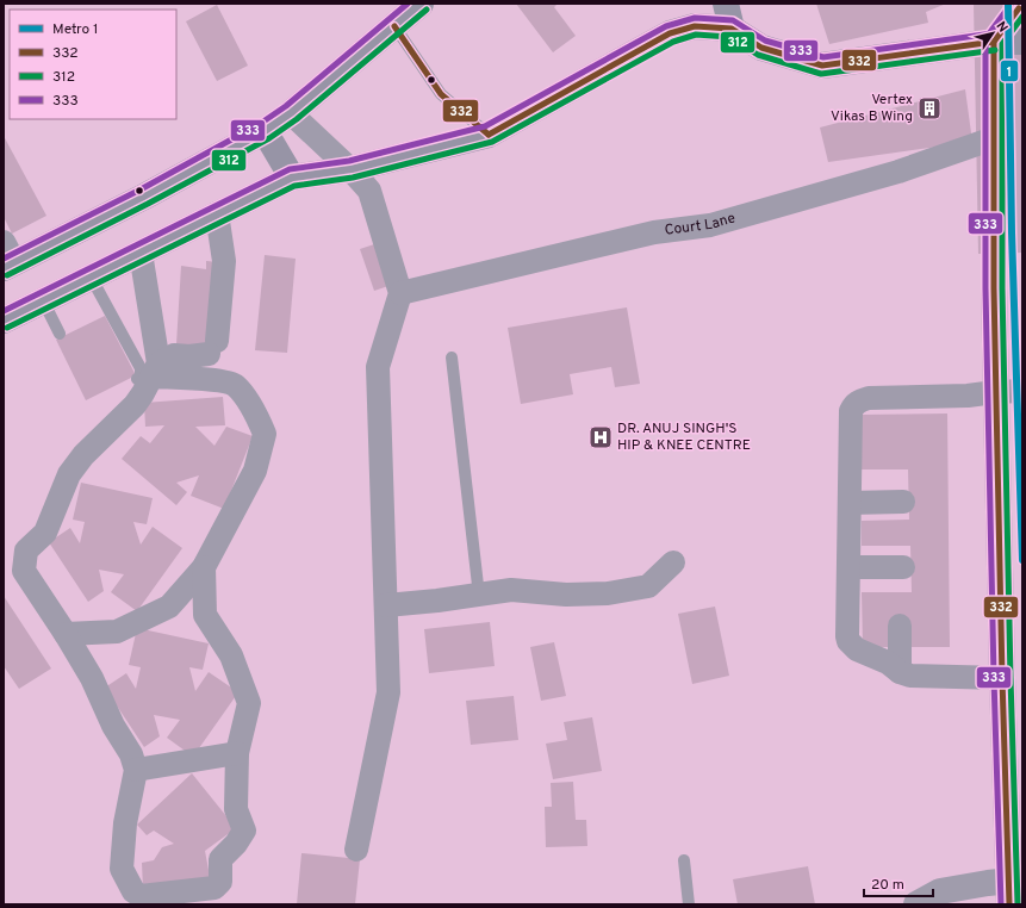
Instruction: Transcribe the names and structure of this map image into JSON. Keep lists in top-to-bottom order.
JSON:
{
  "streets": {
    "street": ["Court Lane"]
  },
  "places": {
    "building": ["Vertex Vikas B Wing"],
    "hospital": ["DR. ANUJ SINGH'S HIP & KNEE CENTRE"]
  },
  "lines": [
    "metro line 1",
    "transit line 333",
    "transit line 332",
    "transit line 312"
  ],
  "legend": [
    "Metro 1",
    "332",
    "312",
    "333"
  ],
  "scale_bar": "20 m",
  "north": "top right"
}
